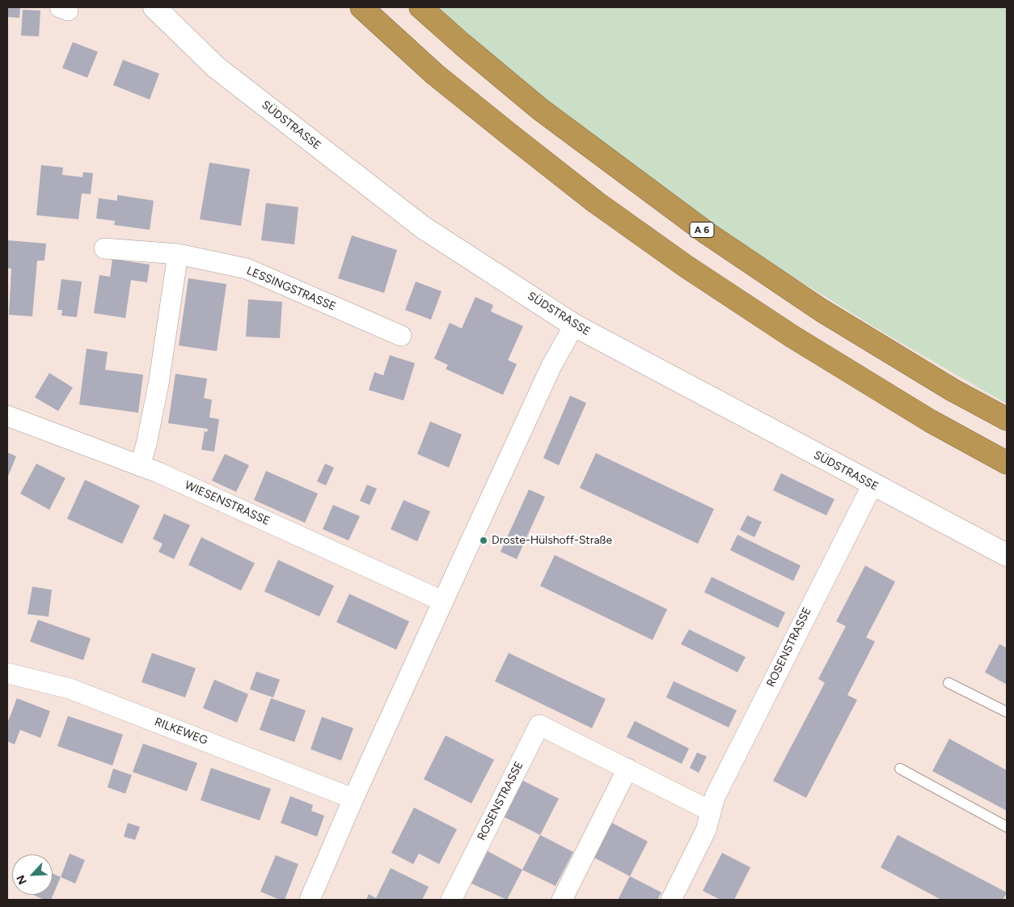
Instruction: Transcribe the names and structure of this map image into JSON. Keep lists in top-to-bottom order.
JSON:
{
  "streets": {
    "highway": ["A 6"],
    "street": [
      "SÜDSTRASSE",
      "LESSINGSTRASSE",
      "WIESENSTRASSE",
      "ROSENSTRASSE",
      "RILKEWEG"
    ]
  },
  "crossings": [
    ["SÜDSTRASSE", "ROSENSTRASSE"]
  ],
  "places": ["Droste-Hülshoff-Straße"],
  "north": "bottom left"
}
